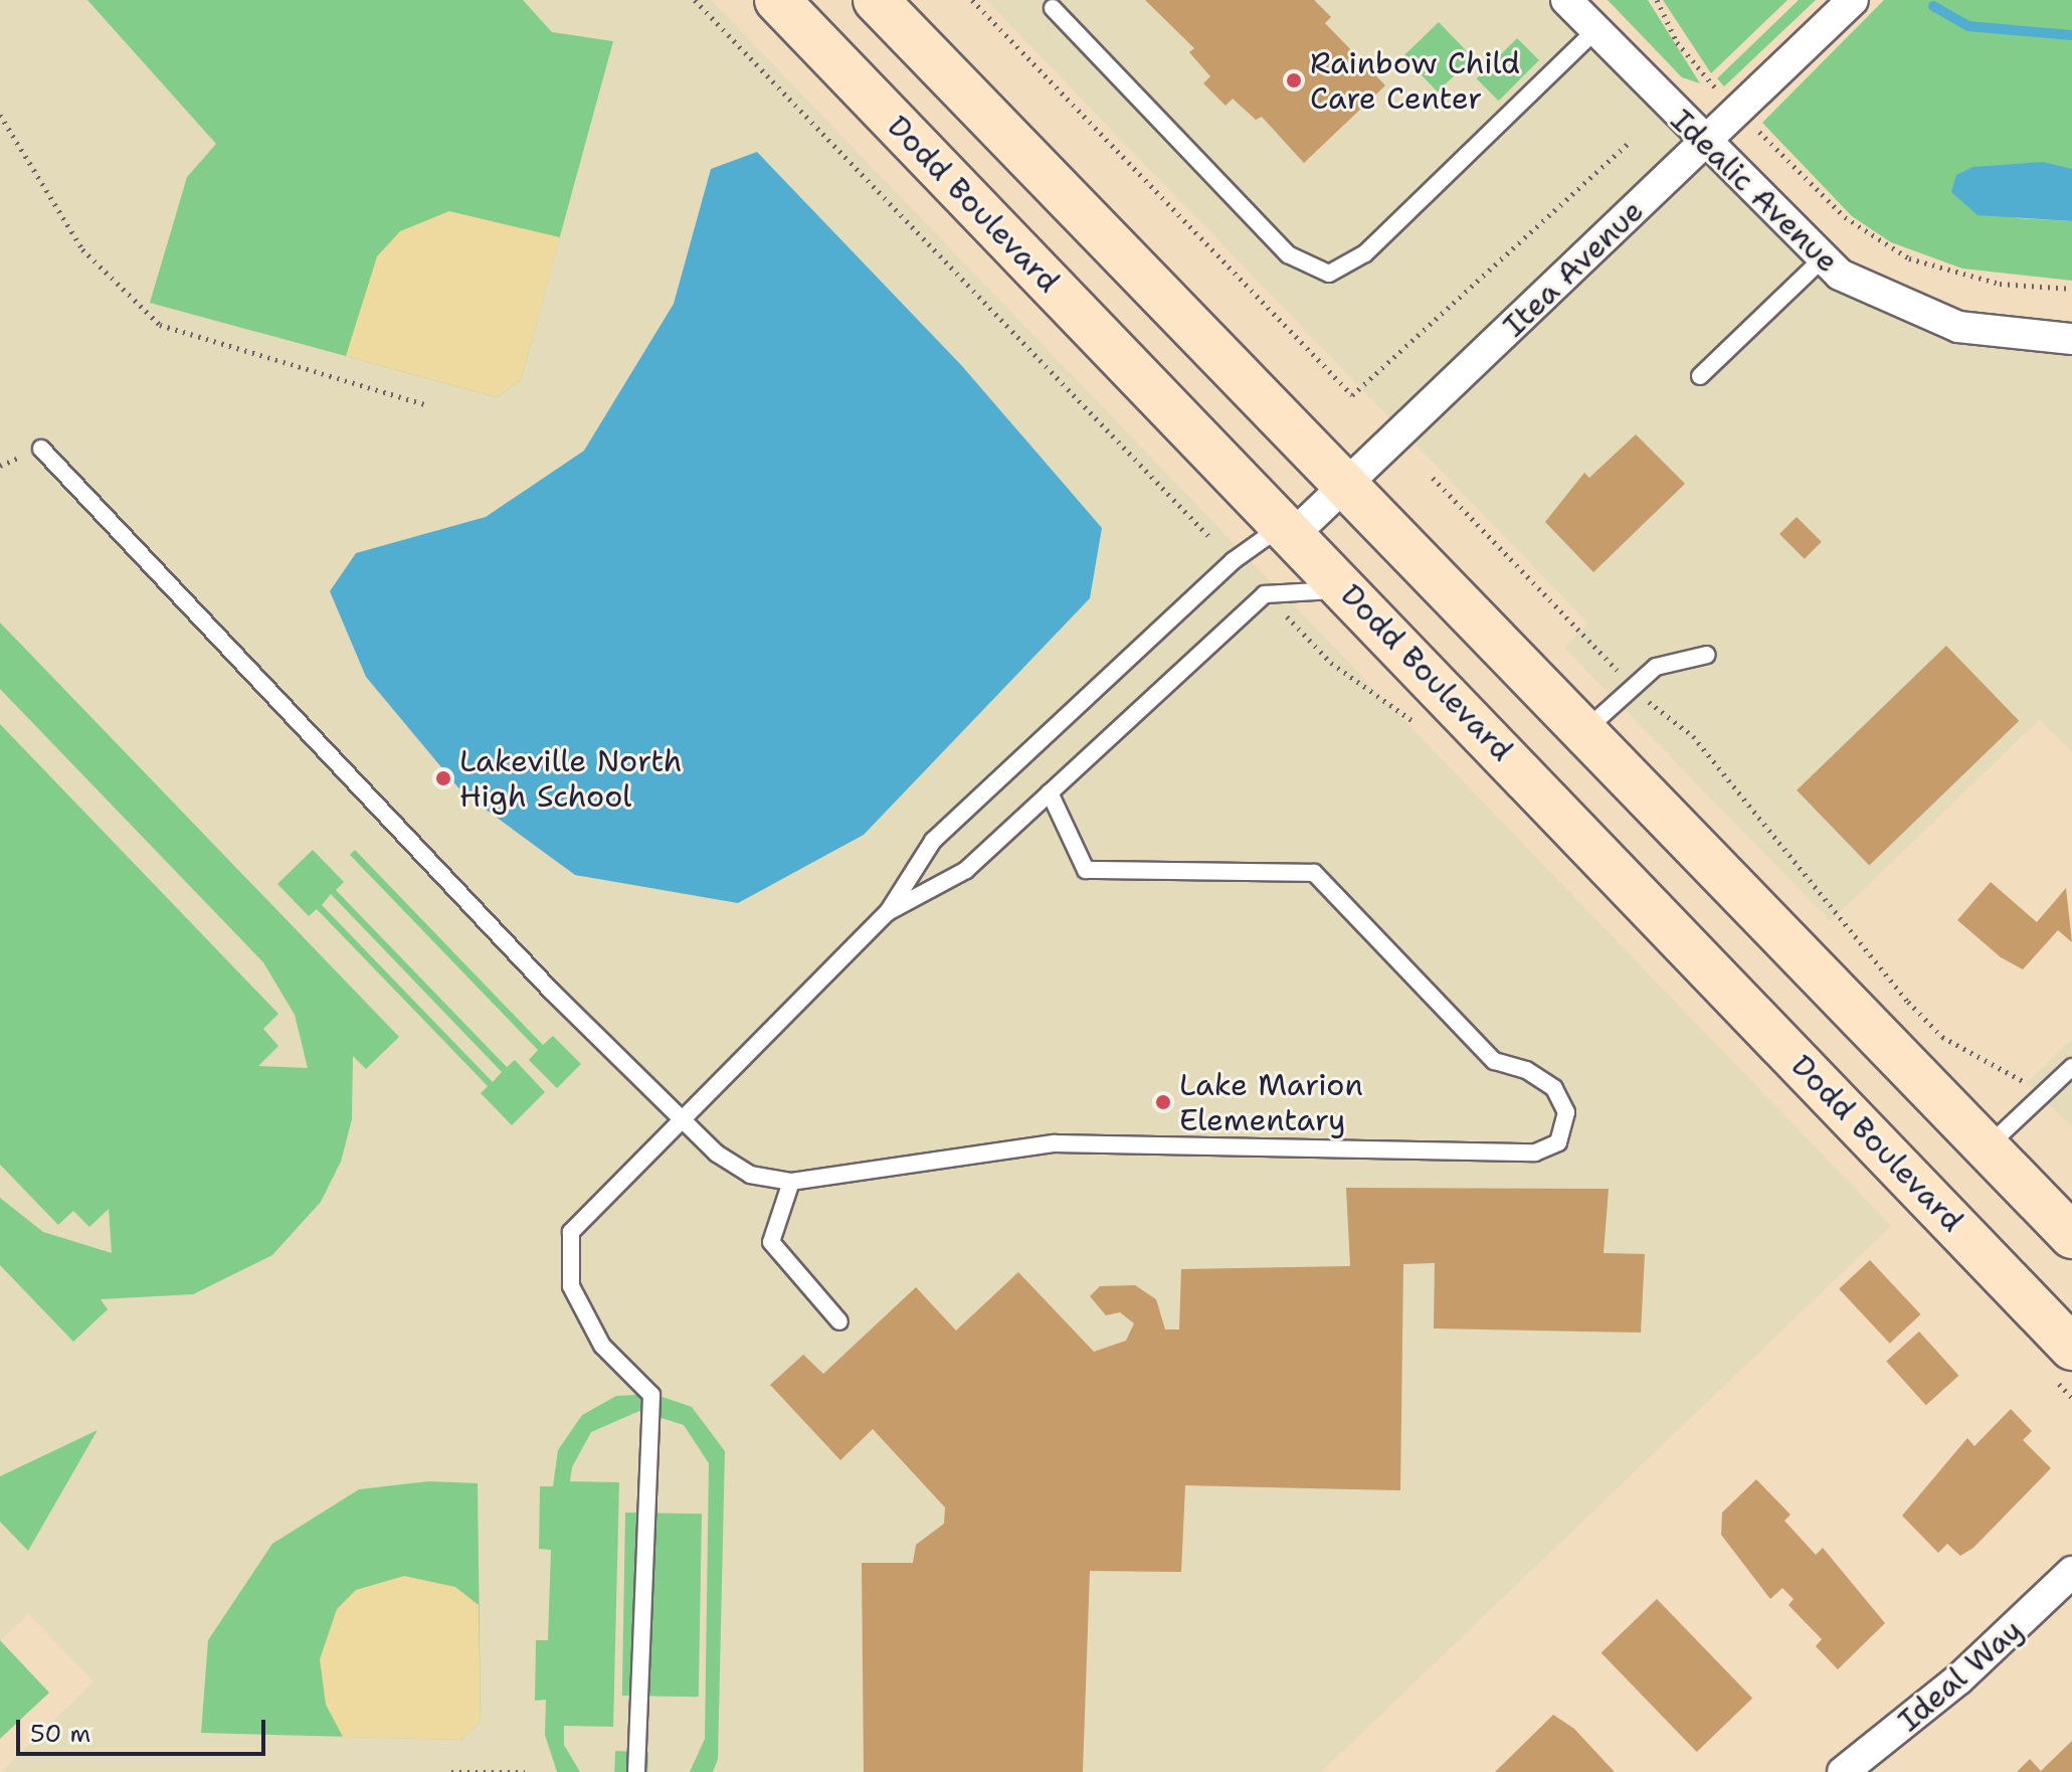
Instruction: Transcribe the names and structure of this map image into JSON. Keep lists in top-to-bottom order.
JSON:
{
  "streets": {
    "main road": ["Dodd Boulevard"],
    "street": ["Idealic Avenue", "Itea Avenue", "Ideal Way"]
  },
  "crossings": [
    ["Idealic Avenue", "Itea Avenue"],
    ["Dodd Boulevard", "Itea Avenue"]
  ],
  "places": ["Rainbow Child Care Center", "Lakeville North High School", "Lake Marion Elementary"],
  "scale_bar": "50 m"
}
